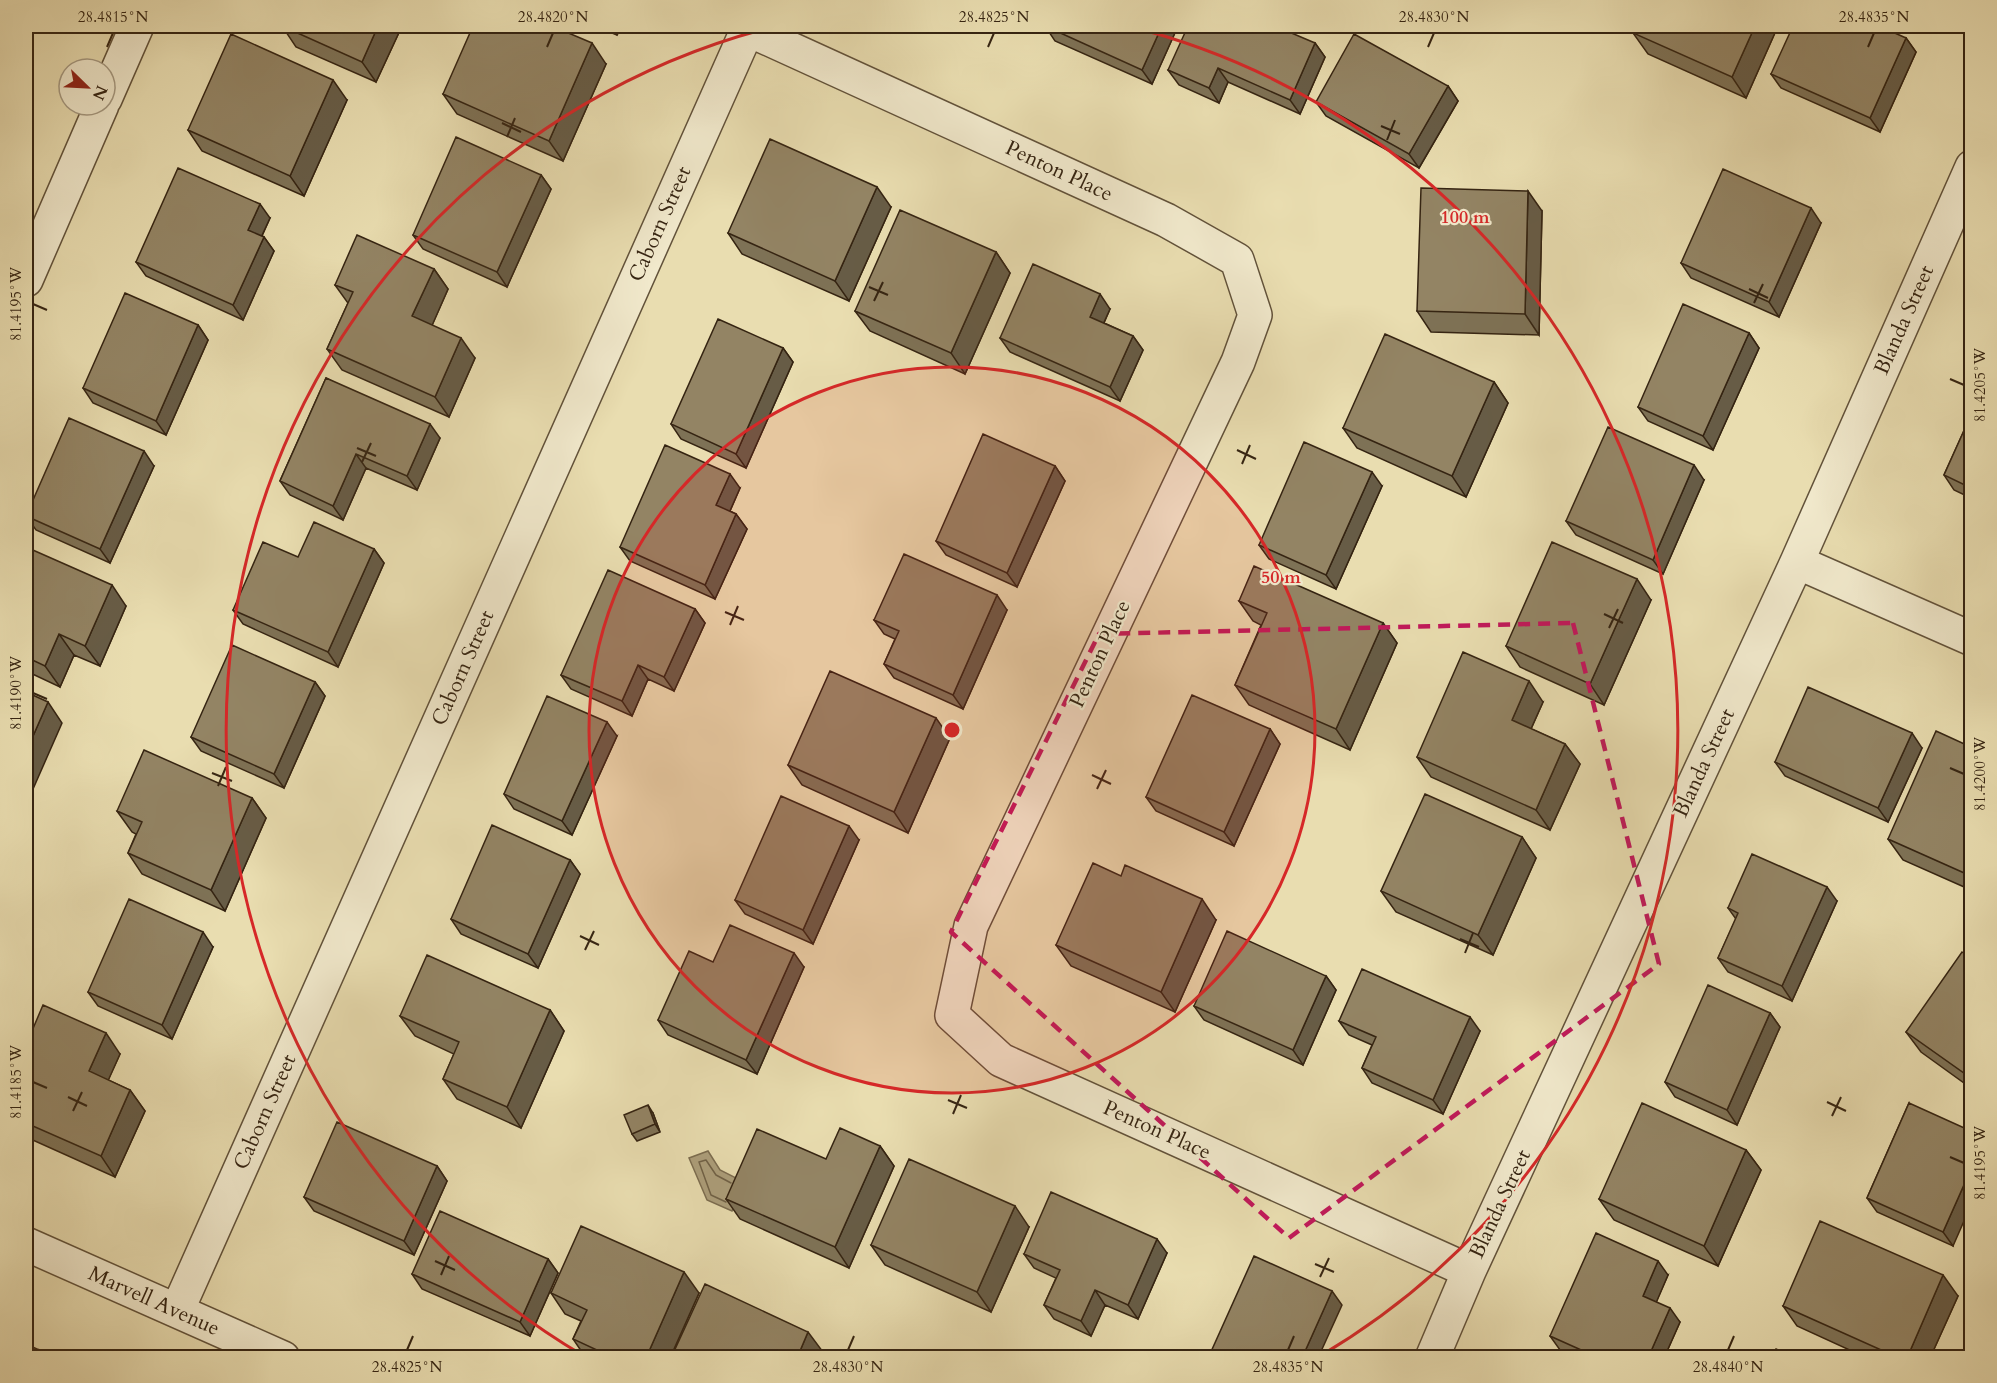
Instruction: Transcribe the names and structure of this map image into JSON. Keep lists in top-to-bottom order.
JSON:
{
  "streets": {
    "street": [
      "Penton Place",
      "Caborn Street",
      "Blanda Street",
      "Marvell Avenue"
    ]
  },
  "crossings": [
    ["Penton Place", "Caborn Street"],
    ["Penton Place", "Blanda Street"],
    ["Caborn Street", "Marvell Avenue"]
  ],
  "north": "bottom right",
  "coordinates": [
    "28.4815°N",
    "28.4820°N",
    "28.4825°N",
    "28.4830°N",
    "28.4835°N",
    "81.4195°W",
    "81.4205°W",
    "81.4190°W",
    "81.4200°W",
    "81.4185°W",
    "28.4840°N"
  ],
  "rings": ["100 m", "50 m"]
}
